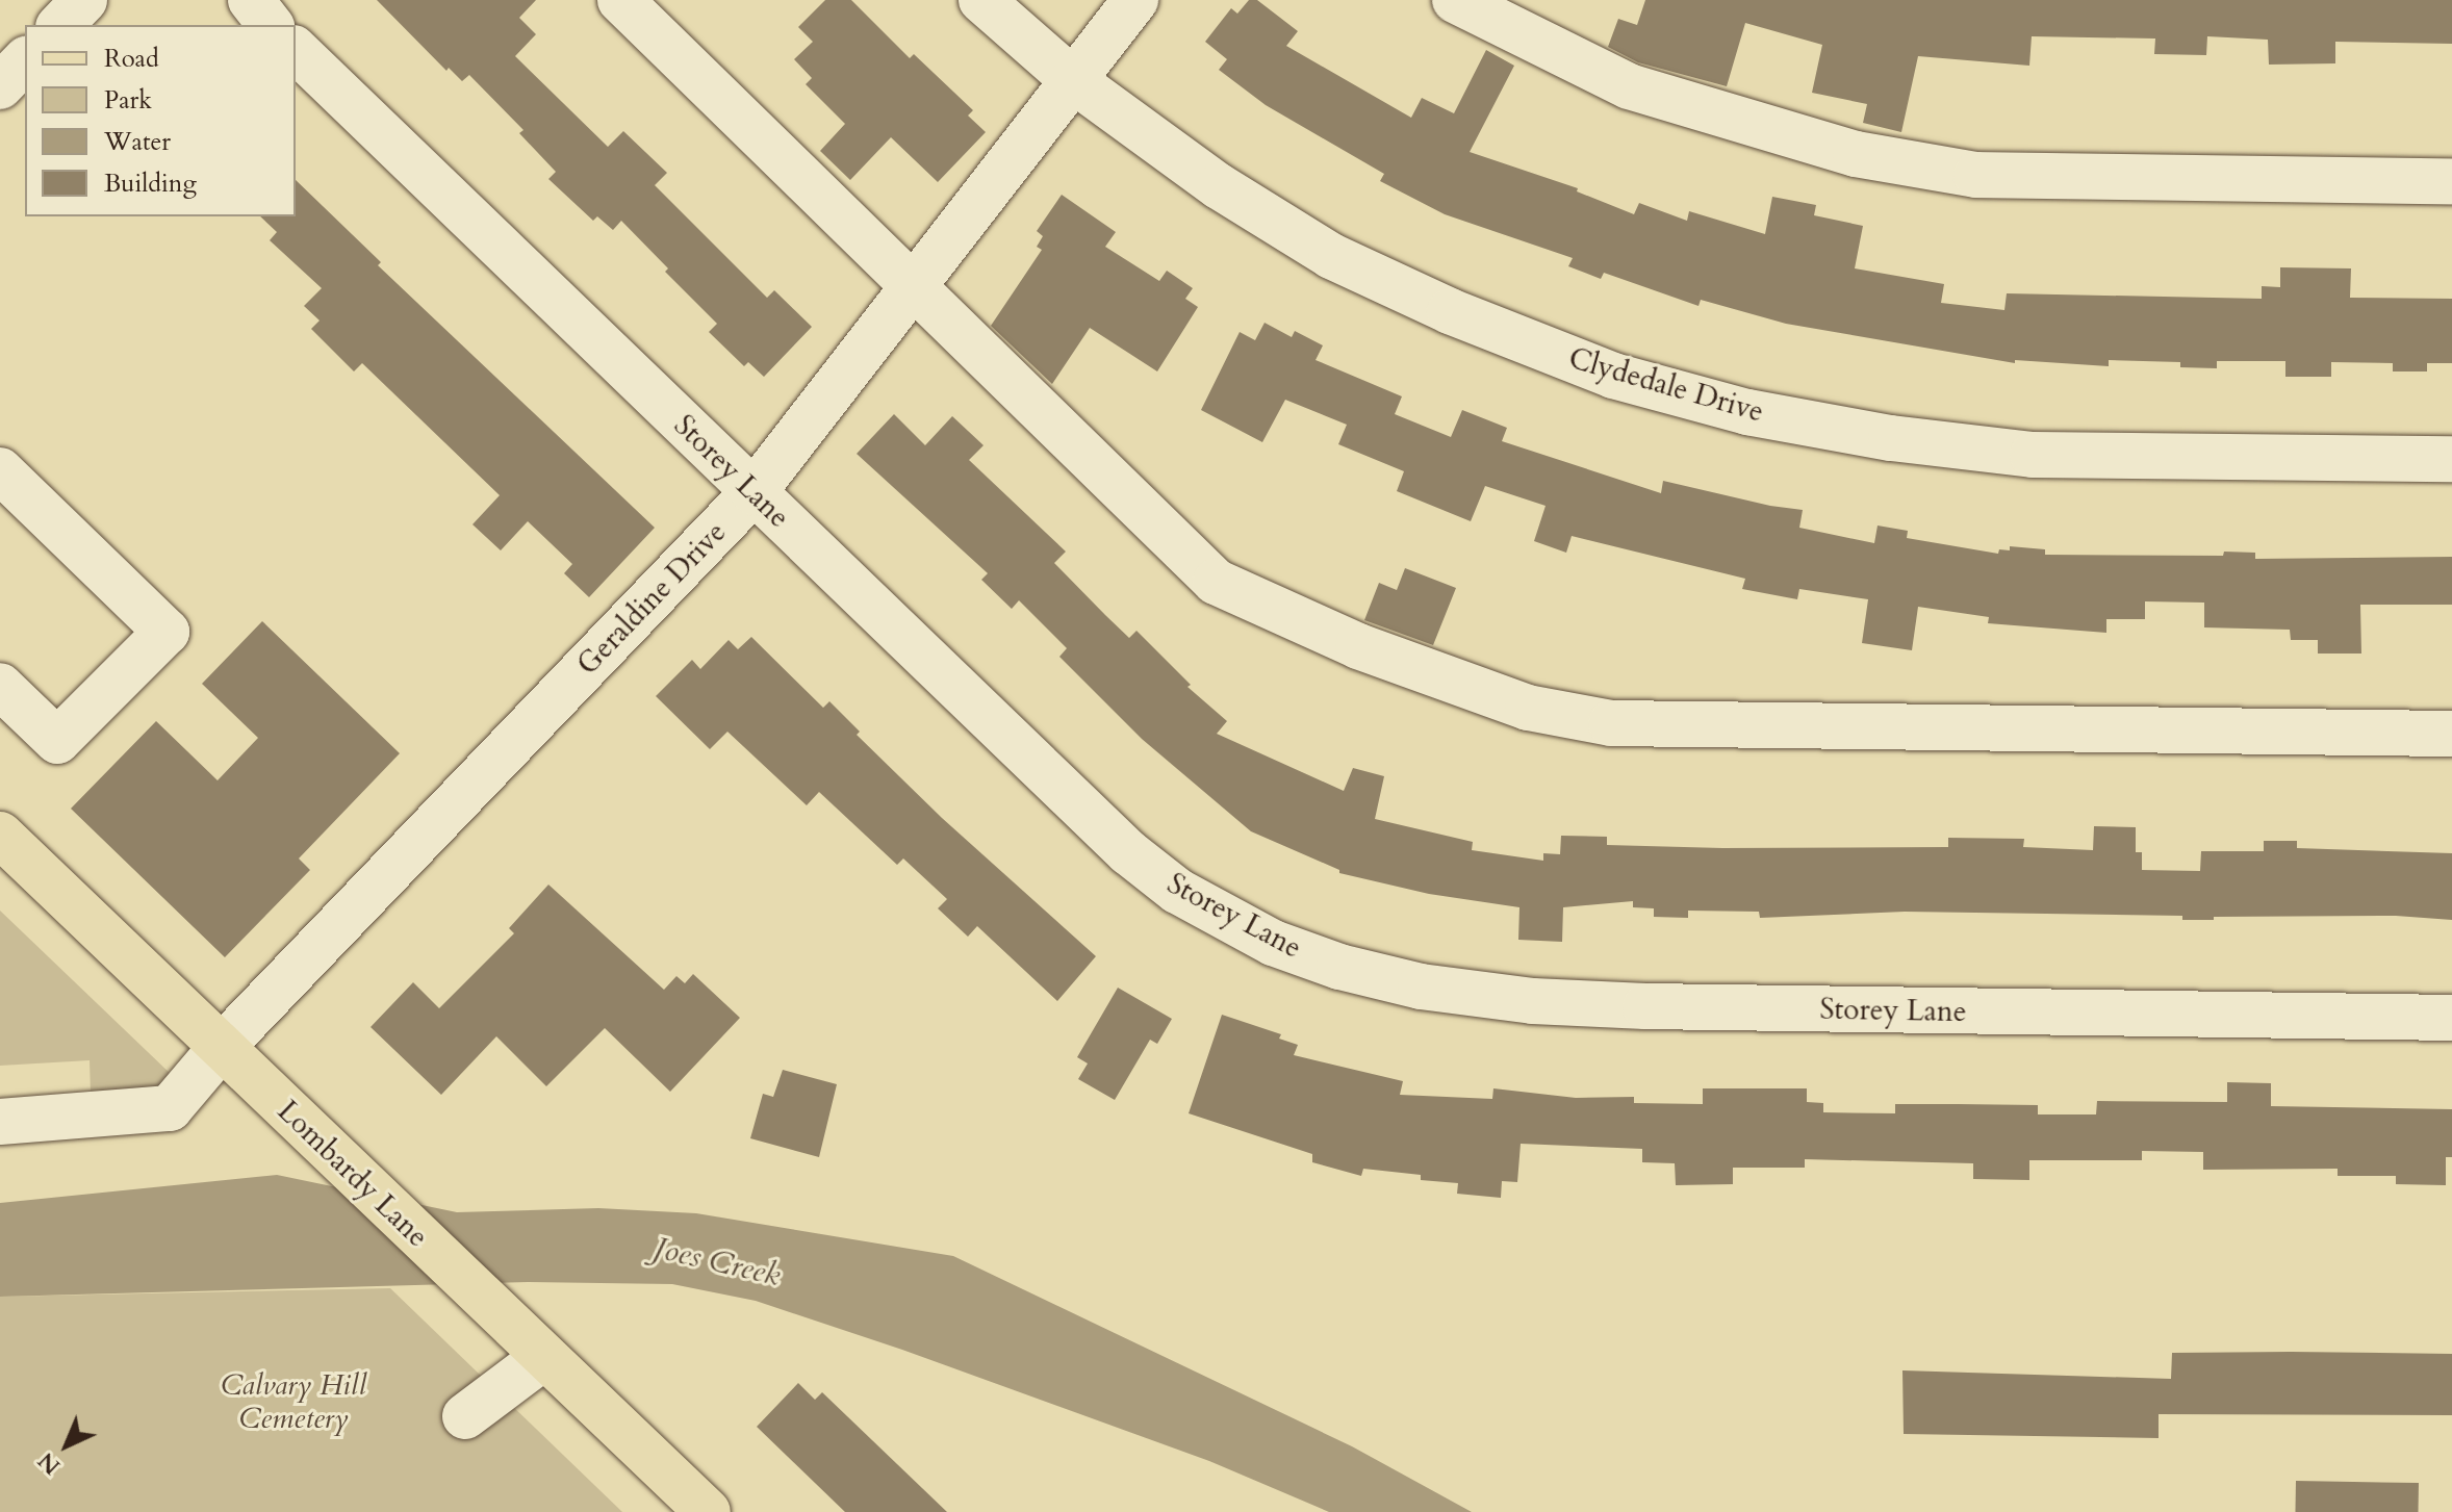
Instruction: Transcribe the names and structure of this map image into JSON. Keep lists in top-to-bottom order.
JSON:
{
  "streets": {
    "main road": ["Lombardy Lane"],
    "street": ["Clydedale Drive", "Storey Lane", "Geraldine Drive"]
  },
  "crossings": [
    ["Clydedale Drive", "Geraldine Drive"],
    ["Storey Lane", "Geraldine Drive"],
    ["Geraldine Drive", "Lombardy Lane"]
  ],
  "water": ["Joes Creek"],
  "parks": ["Calvary Hill Cemetery"],
  "legend": [
    "Road",
    "Park",
    "Water",
    "Building"
  ],
  "north": "bottom left"
}
